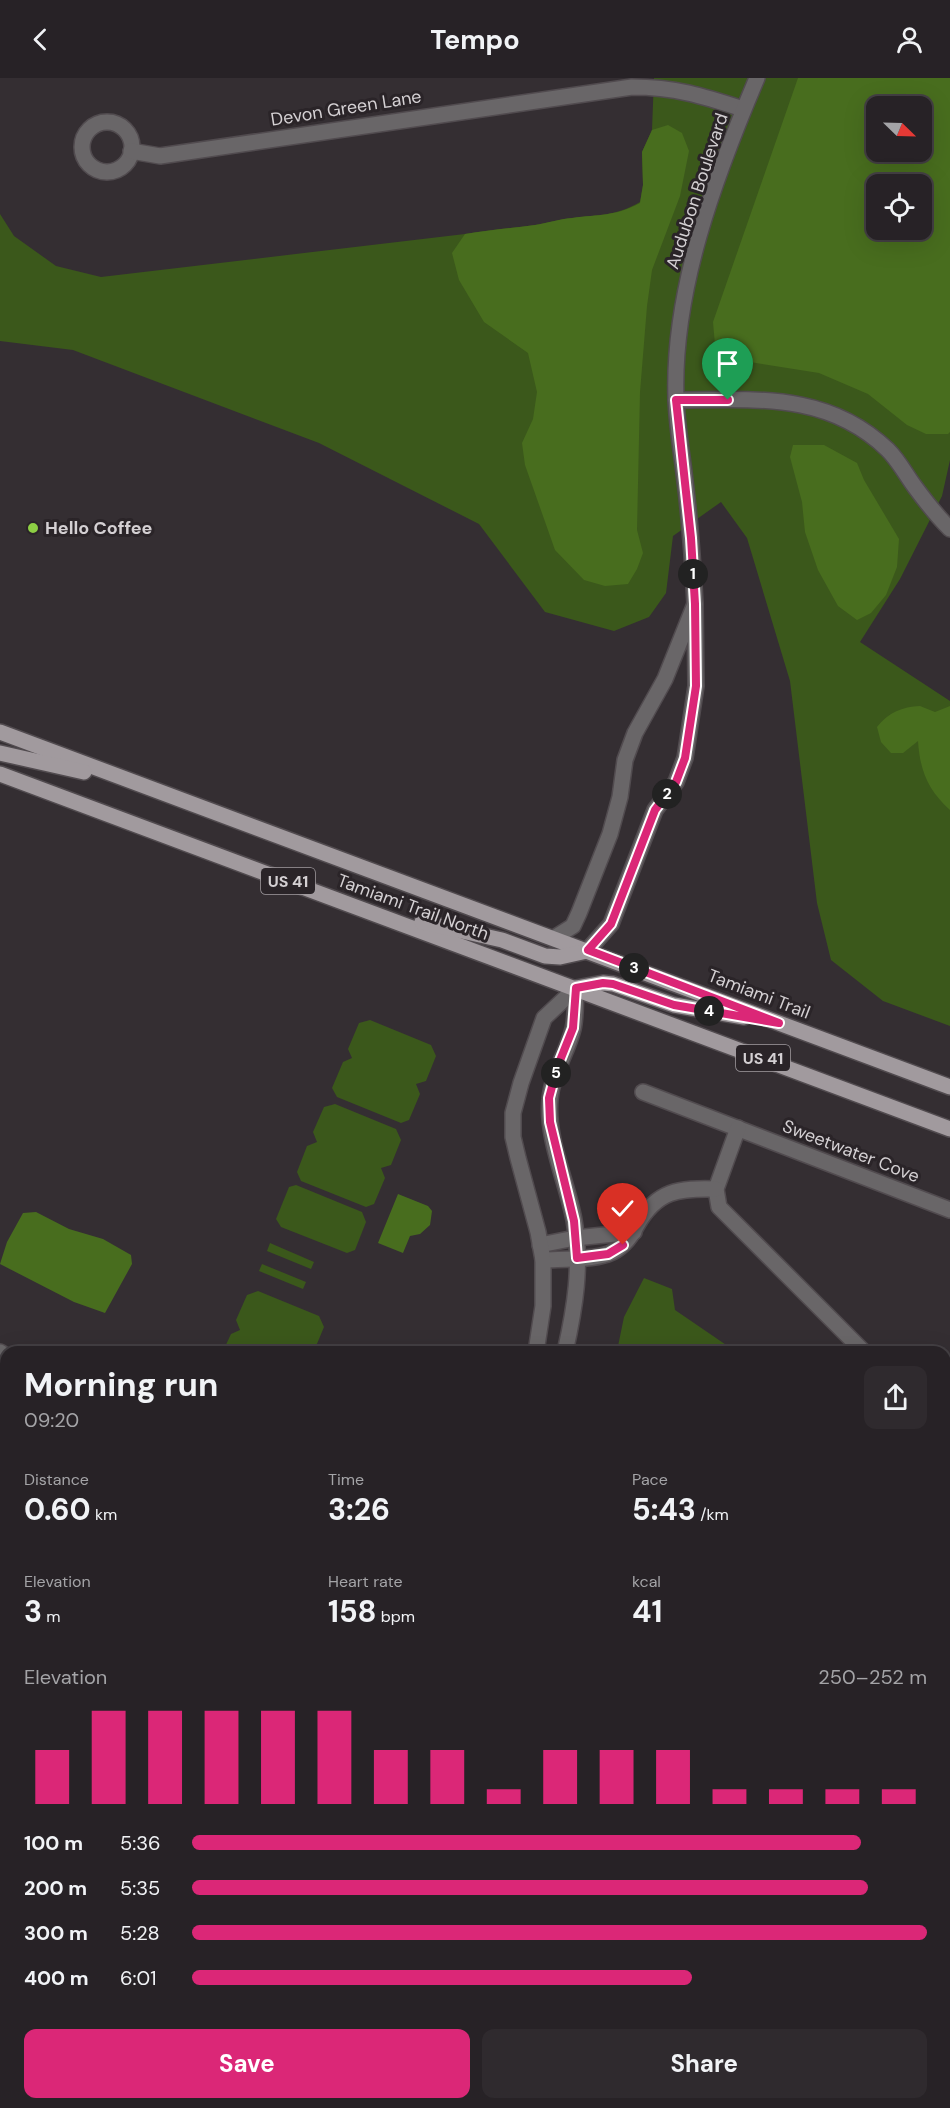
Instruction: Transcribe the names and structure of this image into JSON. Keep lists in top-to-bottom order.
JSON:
{
  "streets": {
    "main road": ["US 41", "Tamiami Trail North", "Tamiami Trail"],
    "street": ["Devon Green Lane", "Audubon Boulevard", "Sweetwater Cove"]
  },
  "crossings": [
    ["Devon Green Lane", "Audubon Boulevard"],
    ["Audubon Boulevard", "Tamiami Trail North"],
    ["Audubon Boulevard", "Tamiami Trail"],
    ["US 41", "Tamiami Trail North"],
    ["Tamiami Trail North", "Tamiami Trail"]
  ],
  "places": ["Hello Coffee"],
  "north": "bottom right",
  "page": {
    "header": "Tempo",
    "pins": [
      "1",
      "2",
      "3",
      "4",
      "5"
    ],
    "heading": ["Morning run", "09:20"],
    "stats": [
      ["Distance", "0.60 km"],
      ["Time", "3:26"],
      ["Pace", "5:43 /km"],
      ["Elevation", "3 m"],
      ["Heart rate", "158 bpm"],
      ["kcal", "41"]
    ],
    "chart": ["Elevation", "250–252 m"],
    "list": [
      {
        "name": "100 m",
        "note": "5:36"
      },
      {
        "name": "200 m",
        "note": "5:35"
      },
      {
        "name": "300 m",
        "note": "5:28"
      },
      {
        "name": "400 m",
        "note": "6:01"
      }
    ],
    "buttons": ["Save", "Share"]
  }
}
